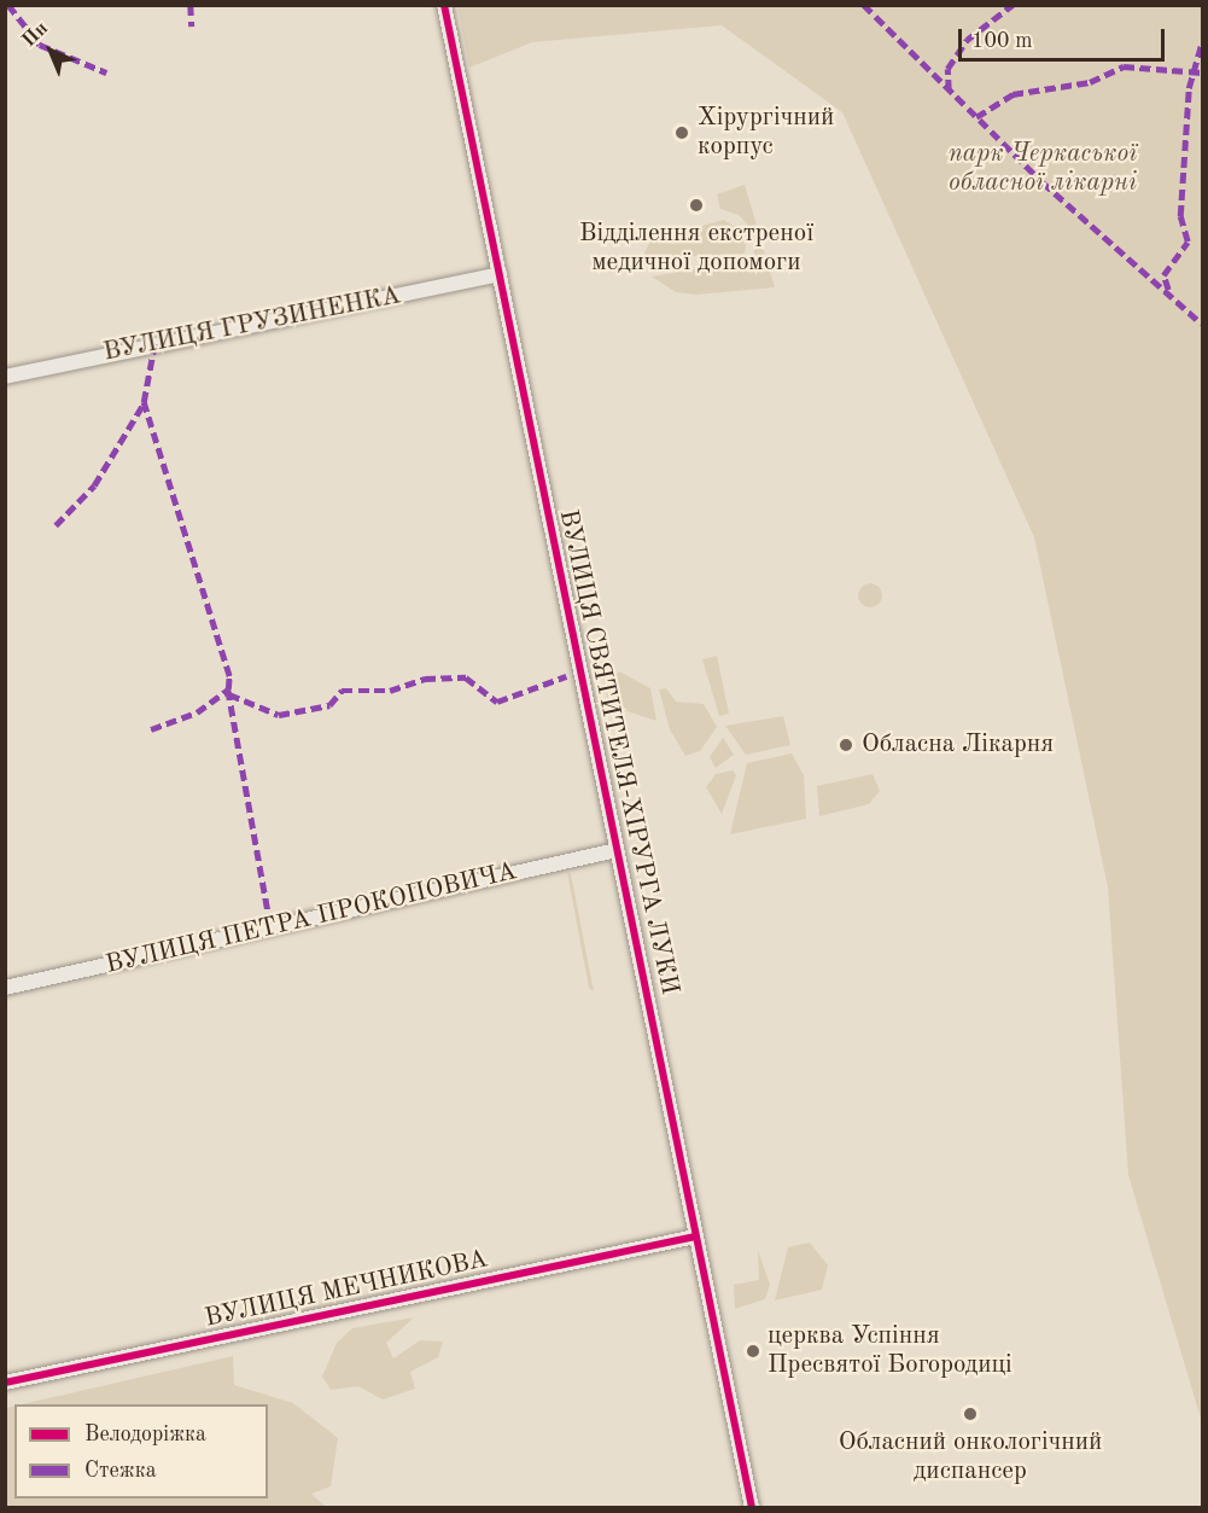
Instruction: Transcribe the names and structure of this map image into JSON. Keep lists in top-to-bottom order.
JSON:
{
  "streets": {
    "street": [
      "ВУЛИЦЯ ГРУЗИНЕНКА",
      "ВУЛИЦЯ СВЯТИТЕЛЯ-ХІРУРГА ЛУКИ",
      "ВУЛИЦЯ ПЕТРА ПРОКОПОВИЧА",
      "ВУЛИЦЯ МЕЧНИКОВА"
    ]
  },
  "crossings": [
    ["ВУЛИЦЯ ГРУЗИНЕНКА", "ВУЛИЦЯ СВЯТИТЕЛЯ-ХІРУРГА ЛУКИ"],
    ["ВУЛИЦЯ СВЯТИТЕЛЯ-ХІРУРГА ЛУКИ", "ВУЛИЦЯ ПЕТРА ПРОКОПОВИЧА"],
    ["ВУЛИЦЯ СВЯТИТЕЛЯ-ХІРУРГА ЛУКИ", "ВУЛИЦЯ МЕЧНИКОВА"]
  ],
  "parks": ["парк Черкаської обласної лікарні"],
  "places": [
    "Хірургічний корпус",
    "Відділення екстреної медичної допомоги",
    "Обласна Лікарня",
    "церква Успіння Пресвятої Богородиці",
    "Обласний онкологічний диспансер"
  ],
  "legend": ["Велодоріжка", "Стежка"],
  "scale_bar": "100 m",
  "north": "top left"
}
